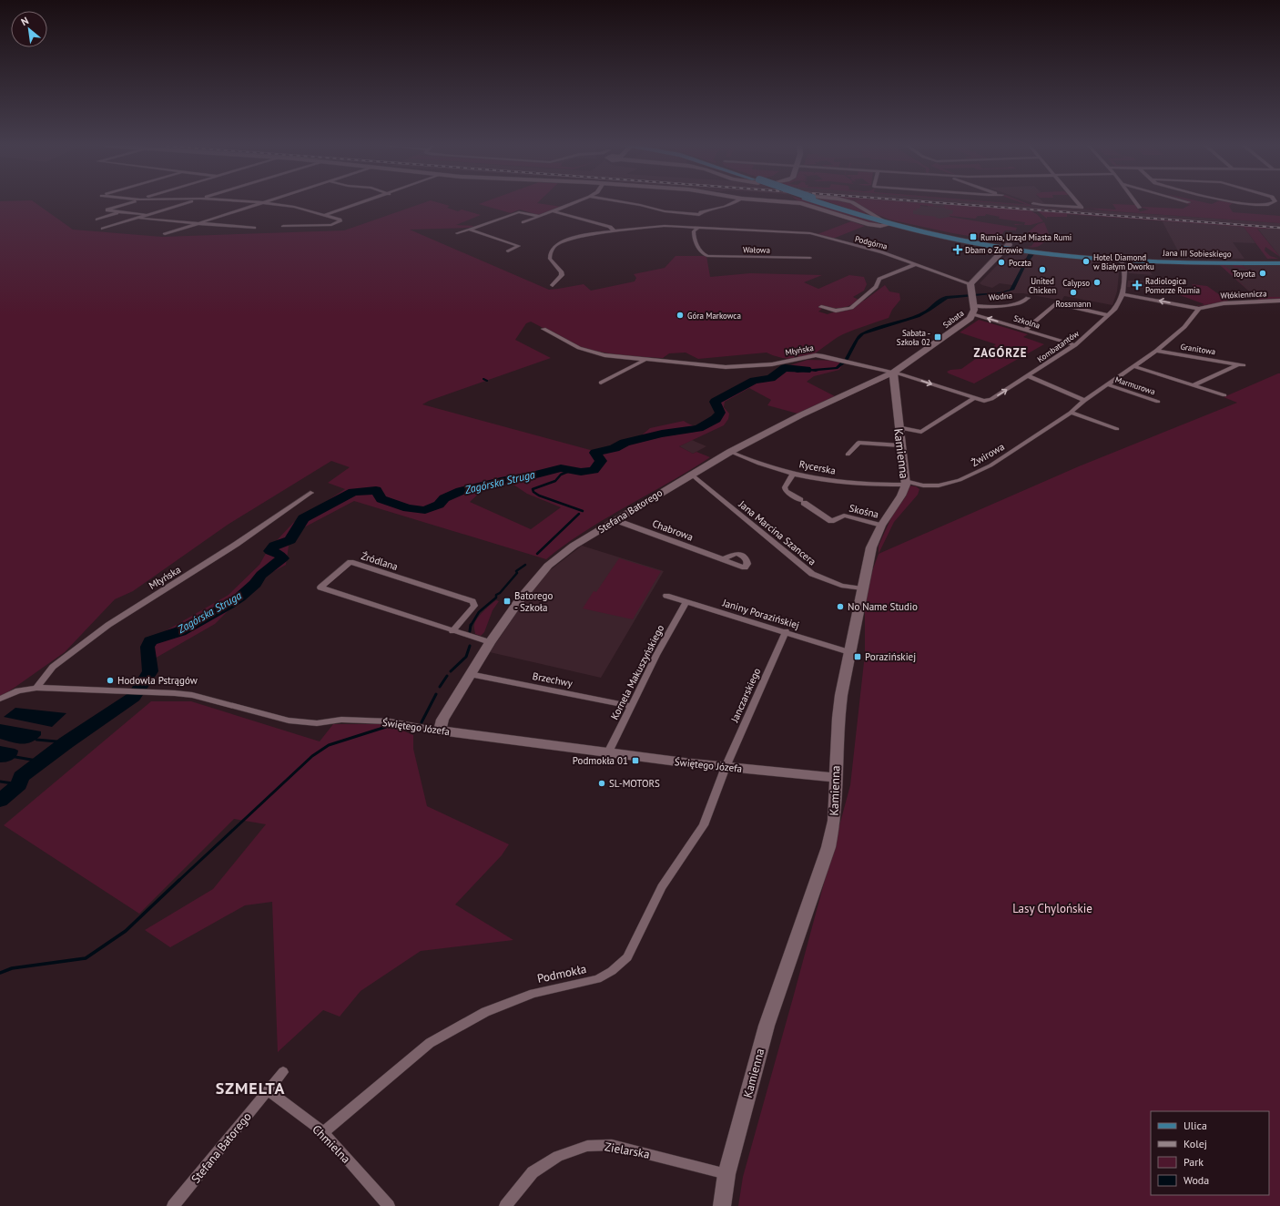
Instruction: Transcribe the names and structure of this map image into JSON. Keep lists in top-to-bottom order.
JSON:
{
  "streets": {
    "main road": ["Jana III Sobieskiego"],
    "street": [
      "Podgórna",
      "Wałowa",
      "Włókiennicza",
      "Wodna",
      "Sabata",
      "Szkolna",
      "Kombatantów",
      "Granitowa",
      "Młyńska",
      "Marmurowa",
      "Kamienna",
      "Żwirowa",
      "Rycerska",
      "Stefana Batorego",
      "Skośna",
      "Chabrowa",
      "Jana Marcina Szancera",
      "Źródlana",
      "Janiny Porazińskiej",
      "Kornela Makuszyńskiego",
      "Brzechwy",
      "Janczarskiego",
      "Świętego Józefa",
      "Podmokła",
      "Chmielna",
      "Zielarska"
    ]
  },
  "crossings": [
    ["Podgórna", "Wałowa"],
    ["Podgórna", "Sabata"],
    ["Jana III Sobieskiego", "Kombatantów"],
    ["Włókiennicza", "Kombatantów"],
    ["Włókiennicza", "Żwirowa"],
    ["Wodna", "Sabata"],
    ["Wodna", "Szkolna"],
    ["Sabata", "Szkolna"],
    ["Sabata", "Młyńska"],
    ["Sabata", "Kamienna"],
    ["Sabata", "Stefana Batorego"],
    ["Szkolna", "Kombatantów"],
    ["Kombatantów", "Młyńska"],
    ["Granitowa", "Żwirowa"],
    ["Młyńska", "Kamienna"],
    ["Młyńska", "Stefana Batorego"],
    ["Młyńska", "Świętego Józefa"],
    ["Marmurowa", "Żwirowa"],
    ["Kamienna", "Żwirowa"],
    ["Kamienna", "Rycerska"],
    ["Kamienna", "Stefana Batorego"],
    ["Kamienna", "Skośna"],
    ["Kamienna", "Jana Marcina Szancera"],
    ["Kamienna", "Janiny Porazińskiej"],
    ["Kamienna", "Świętego Józefa"],
    ["Kamienna", "Zielarska"],
    ["Żwirowa", "Rycerska"],
    ["Rycerska", "Stefana Batorego"],
    ["Rycerska", "Skośna"],
    ["Stefana Batorego", "Chabrowa"],
    ["Stefana Batorego", "Jana Marcina Szancera"],
    ["Stefana Batorego", "Źródlana"],
    ["Stefana Batorego", "Brzechwy"],
    ["Stefana Batorego", "Świętego Józefa"],
    ["Stefana Batorego", "Chmielna"],
    ["Janiny Porazińskiej", "Kornela Makuszyńskiego"],
    ["Janiny Porazińskiej", "Janczarskiego"],
    ["Kornela Makuszyńskiego", "Brzechwy"],
    ["Kornela Makuszyńskiego", "Świętego Józefa"],
    ["Janczarskiego", "Świętego Józefa"],
    ["Janczarskiego", "Podmokła"],
    ["Świętego Józefa", "Podmokła"],
    ["Podmokła", "Chmielna"]
  ],
  "one_way": ["Włókiennicza", "Szkolna"],
  "districts": ["ZAGÓRZE", "SZMELTA"],
  "water": ["Zagórska Struga"],
  "parks": ["Lasy Chylońskie"],
  "places": {
    "transit": [
      "Rumia, Urząd Miasta Rumi",
      "Sabata - Szkoła 02",
      "Batorego - Szkoła",
      "Porazińskiej",
      "Podmokła 01"
    ],
    "health": ["Dbam o Zdrowie", "Radiologica Pomorze Rumia"],
    "other": [
      "Hotel Diamond w Białym Dworku",
      "Poczta",
      "United Chicken",
      "Toyota",
      "Calypso",
      "Rossmann",
      "Góra Markowca",
      "No Name Studio",
      "Hodowla Pstrągów",
      "SL-MOTORS"
    ]
  },
  "legend": [
    "Ulica",
    "Kolej",
    "Park",
    "Woda"
  ],
  "north": "top left"
}
